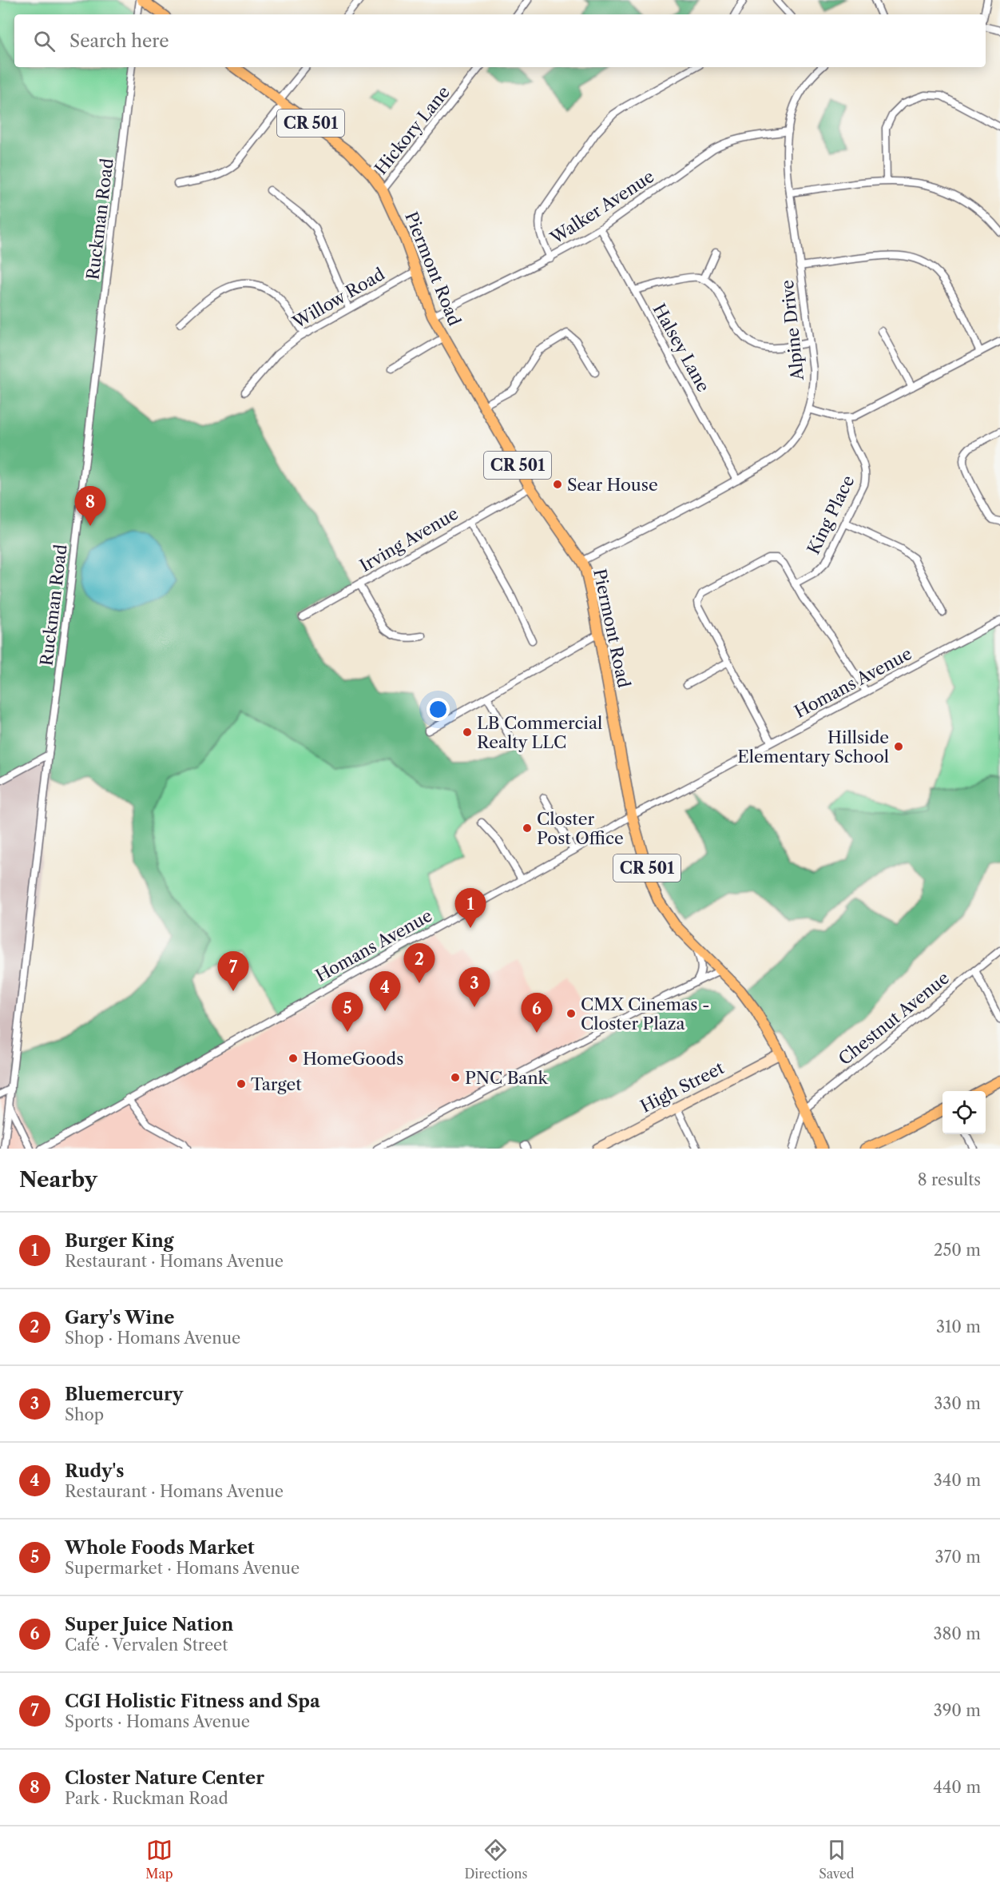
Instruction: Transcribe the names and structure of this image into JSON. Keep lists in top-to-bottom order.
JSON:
{
  "streets": {
    "main road": ["CR 501", "Piermont Road"],
    "street": [
      "Hickory Lane",
      "Walker Avenue",
      "Ruckman Road",
      "Willow Road",
      "Alpine Drive",
      "Halsey Lane",
      "King Place",
      "Irving Avenue",
      "Homans Avenue",
      "Chestnut Avenue",
      "High Street"
    ]
  },
  "crossings": [
    ["Hickory Lane", "Piermont Road"],
    ["Walker Avenue", "Piermont Road"],
    ["Walker Avenue", "Alpine Drive"],
    ["Walker Avenue", "Halsey Lane"],
    ["Piermont Road", "Willow Road"],
    ["Piermont Road", "Alpine Drive"],
    ["Piermont Road", "Irving Avenue"],
    ["Piermont Road", "Homans Avenue"],
    ["Piermont Road", "Chestnut Avenue"],
    ["Piermont Road", "High Street"],
    ["Alpine Drive", "Halsey Lane"]
  ],
  "places": [
    "Sear House",
    "LB Commercial Realty LLC",
    "Hillside Elementary School",
    "Closter Post Office",
    "CMX Cinemas - Closter Plaza",
    "HomeGoods",
    "PNC Bank",
    "Target"
  ],
  "page": {
    "search": "Search here",
    "pins": [
      "8",
      "1",
      "2",
      "7",
      "3",
      "4",
      "5",
      "6"
    ],
    "heading": ["Nearby", "8 results"],
    "list": [
      {
        "mark": "1",
        "name": "Burger King",
        "note": "Restaurant · Homans Avenue",
        "value": "250 m"
      },
      {
        "mark": "2",
        "name": "Gary's Wine",
        "note": "Shop · Homans Avenue",
        "value": "310 m"
      },
      {
        "mark": "3",
        "name": "Bluemercury",
        "note": "Shop",
        "value": "330 m"
      },
      {
        "mark": "4",
        "name": "Rudy's",
        "note": "Restaurant · Homans Avenue",
        "value": "340 m"
      },
      {
        "mark": "5",
        "name": "Whole Foods Market",
        "note": "Supermarket · Homans Avenue",
        "value": "370 m"
      },
      {
        "mark": "6",
        "name": "Super Juice Nation",
        "note": "Café · Vervalen Street",
        "value": "380 m"
      },
      {
        "mark": "7",
        "name": "CGI Holistic Fitness and Spa",
        "note": "Sports · Homans Avenue",
        "value": "390 m"
      },
      {
        "mark": "8",
        "name": "Closter Nature Center",
        "note": "Park · Ruckman Road",
        "value": "440 m"
      }
    ],
    "nav": ["Map", "Directions", "Saved"]
  }
}
